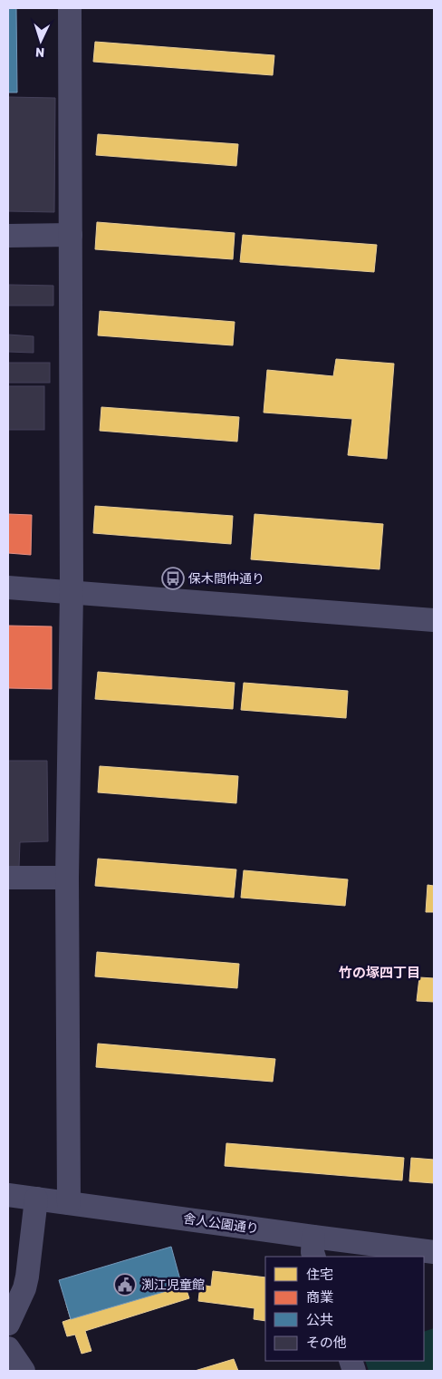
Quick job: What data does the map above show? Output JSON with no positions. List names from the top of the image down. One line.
{"streets":{"street":["舎人公園通り"]},"districts":["竹の塚四丁目"],"places":{"bus stop":["保木間仲通り"],"public building":["渕江児童館"]},"legend":["住宅","商業","公共","その他"],"north":"bottom"}
